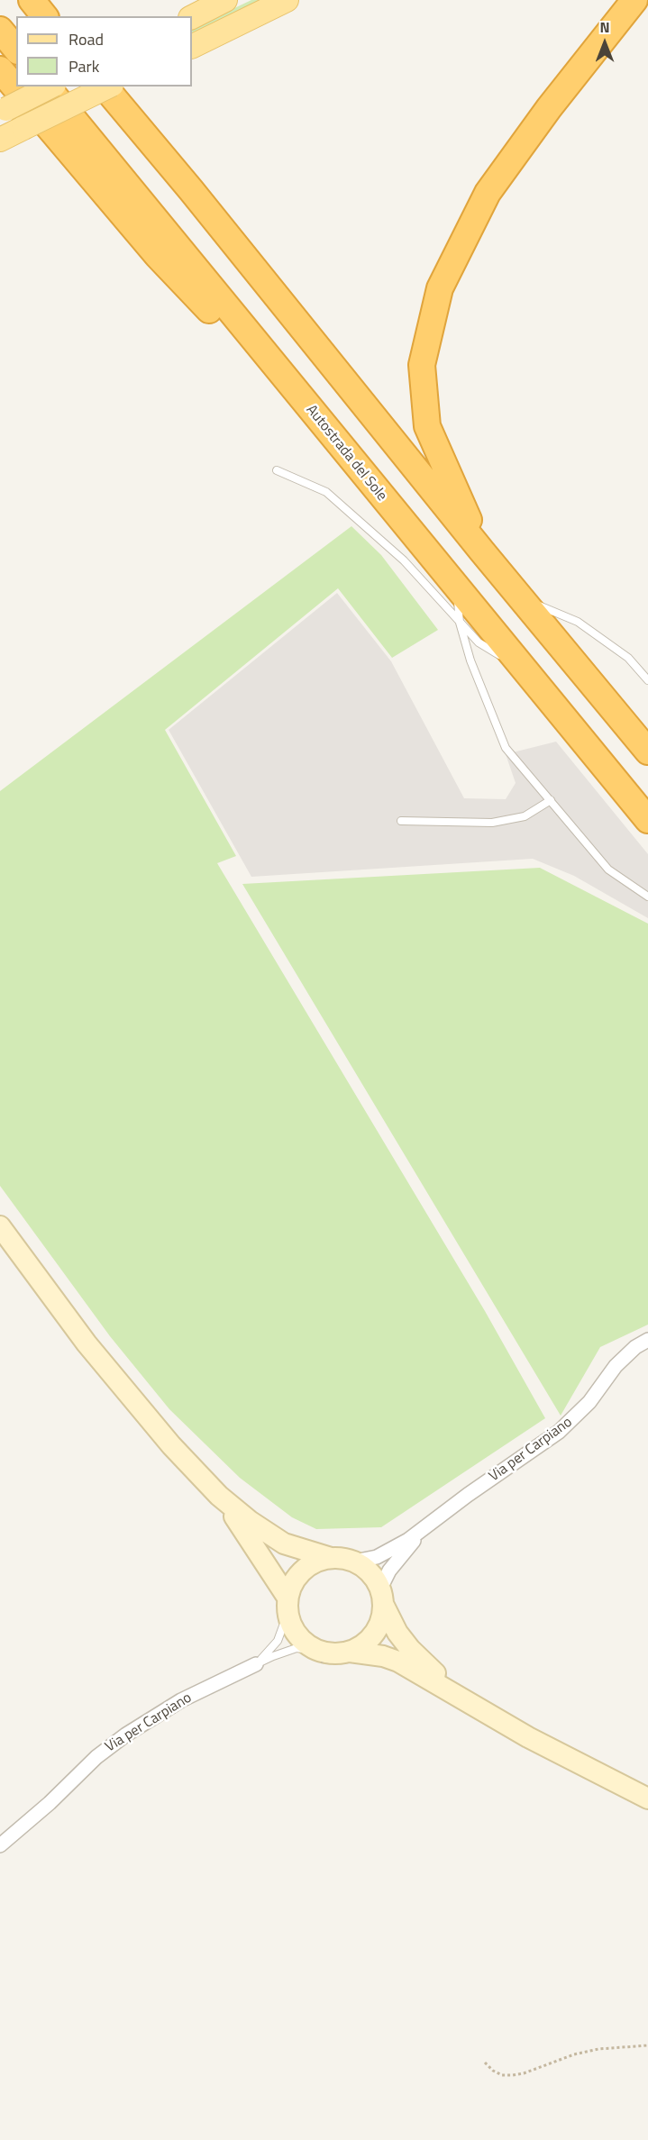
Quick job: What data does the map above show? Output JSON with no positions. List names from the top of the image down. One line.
{"streets":{"highway":["Autostrada del Sole"],"street":["Via per Carpiano"]},"legend":["Road","Park"],"north":"top"}
